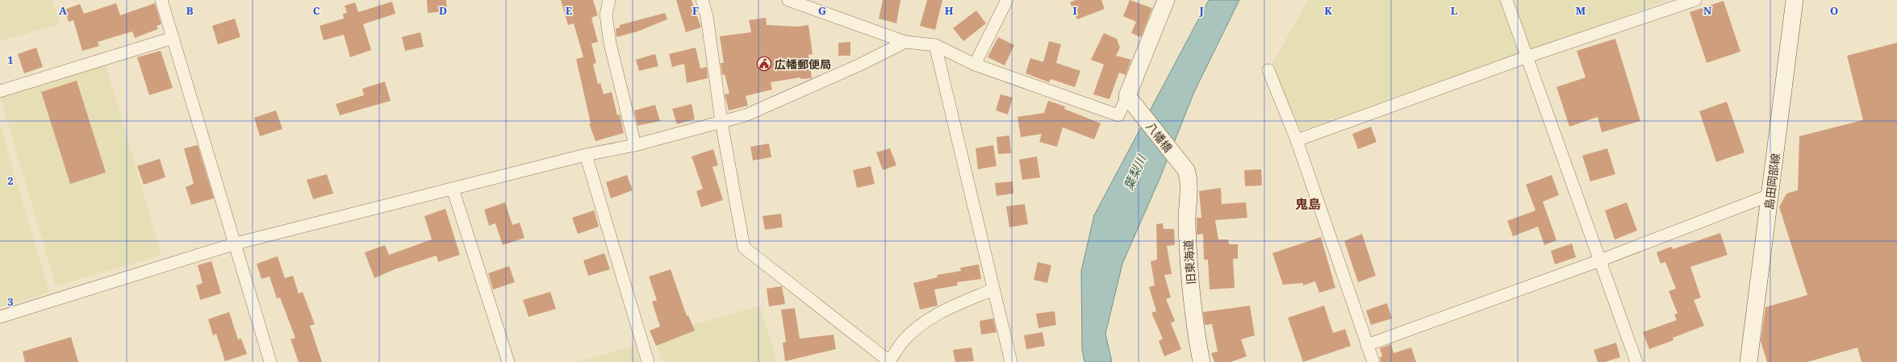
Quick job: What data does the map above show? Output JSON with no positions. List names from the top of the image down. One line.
{"streets":{"main road":["八幡橋","島田岡部線","旧東海道"]},"crossings":[["八幡橋","旧東海道"]],"districts":["鬼島"],"water":["葉梨川"],"places":{"public building":["広幡郵便局"]},"grid":{"columns":["A","B","C","D","E","F","G","H","I","J","K","L","M","N","O"],"rows":["1","2","3"]}}
